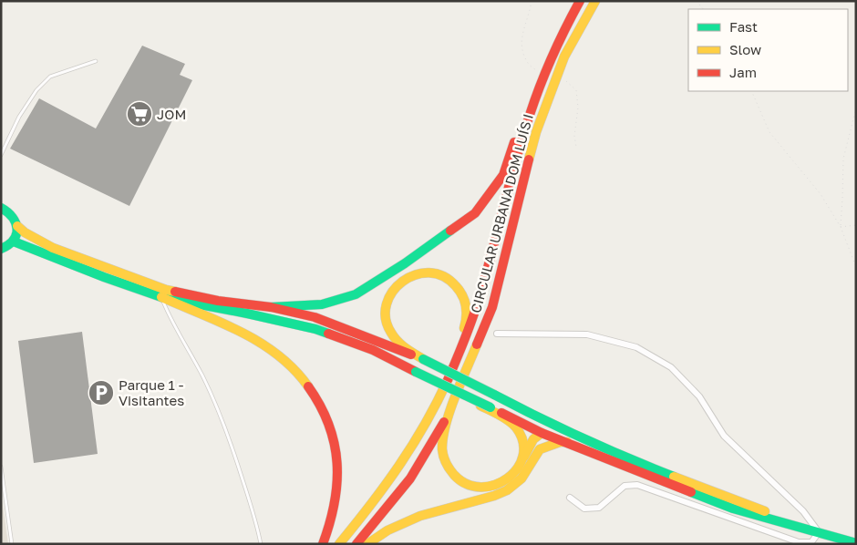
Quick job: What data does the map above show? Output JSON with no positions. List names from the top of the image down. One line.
{"streets":{"main road":["CIRCULAR URBANA DOM LUÍS I"]},"places":{"supermarket":["JOM"],"parking":["Parque 1 - Visitantes"]},"legend":["Fast","Slow","Jam"]}
